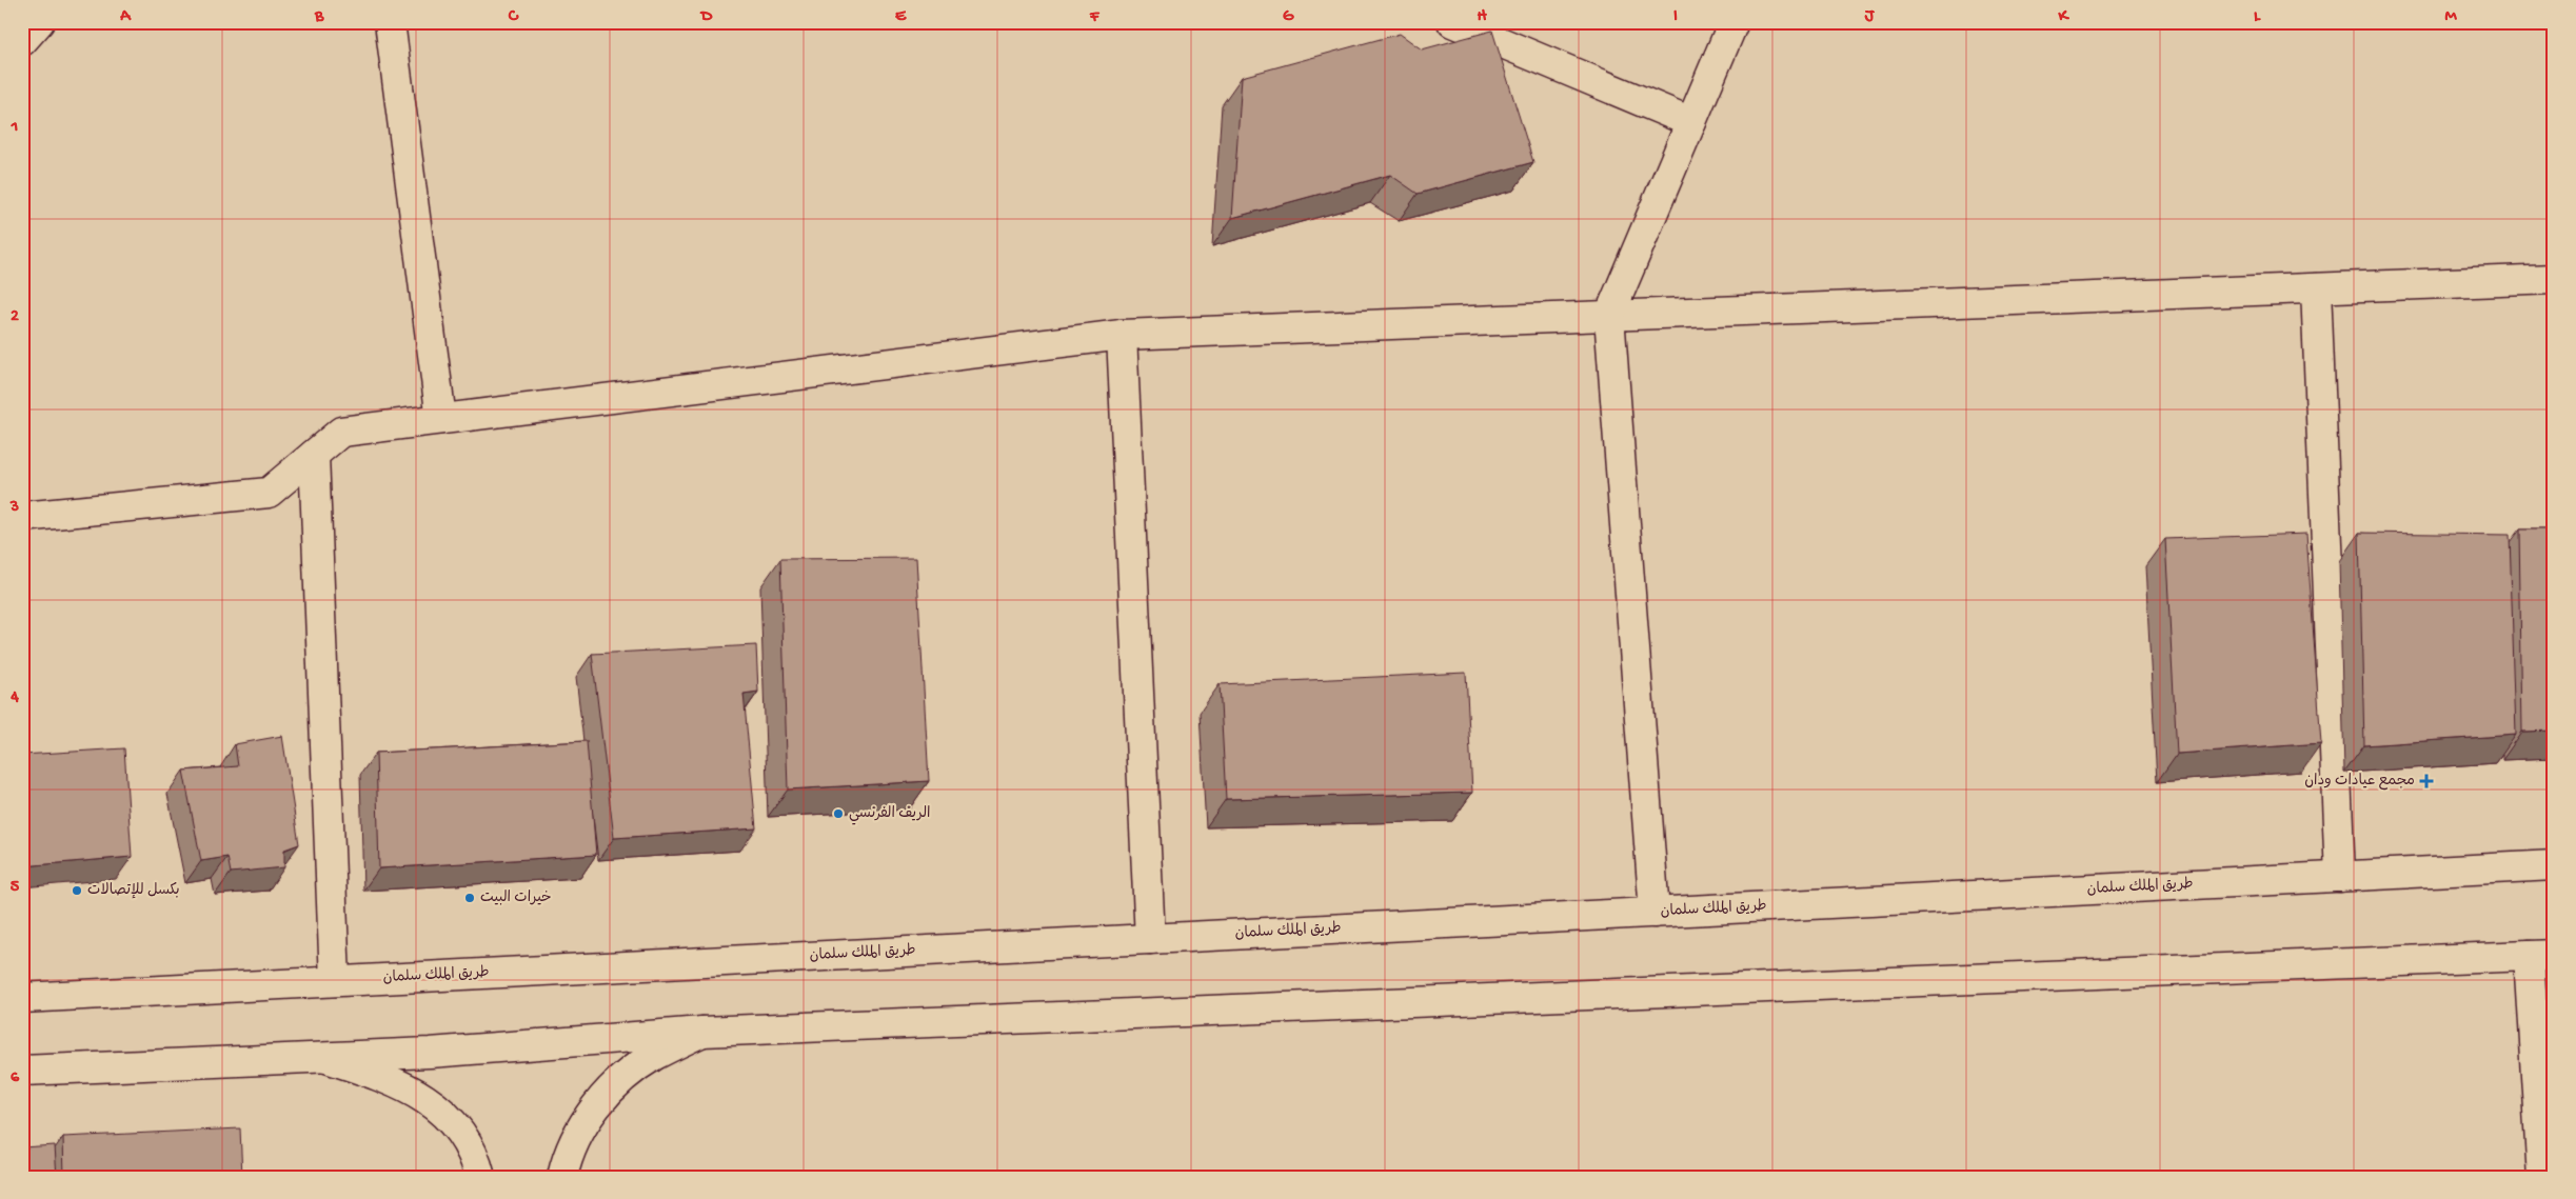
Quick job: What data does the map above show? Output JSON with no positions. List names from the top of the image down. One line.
{"streets":{"street":["طريق الملك سلمان"]},"places":{"health":["مجمع عيادات ودان"],"other":["الريف الفرنسي","بكسل للإتصالات","خيرات البيت"]},"grid":{"columns":["A","B","C","D","E","F","G","H","I","J","K","L","M"],"rows":["1","2","3","4","5","6"]}}
